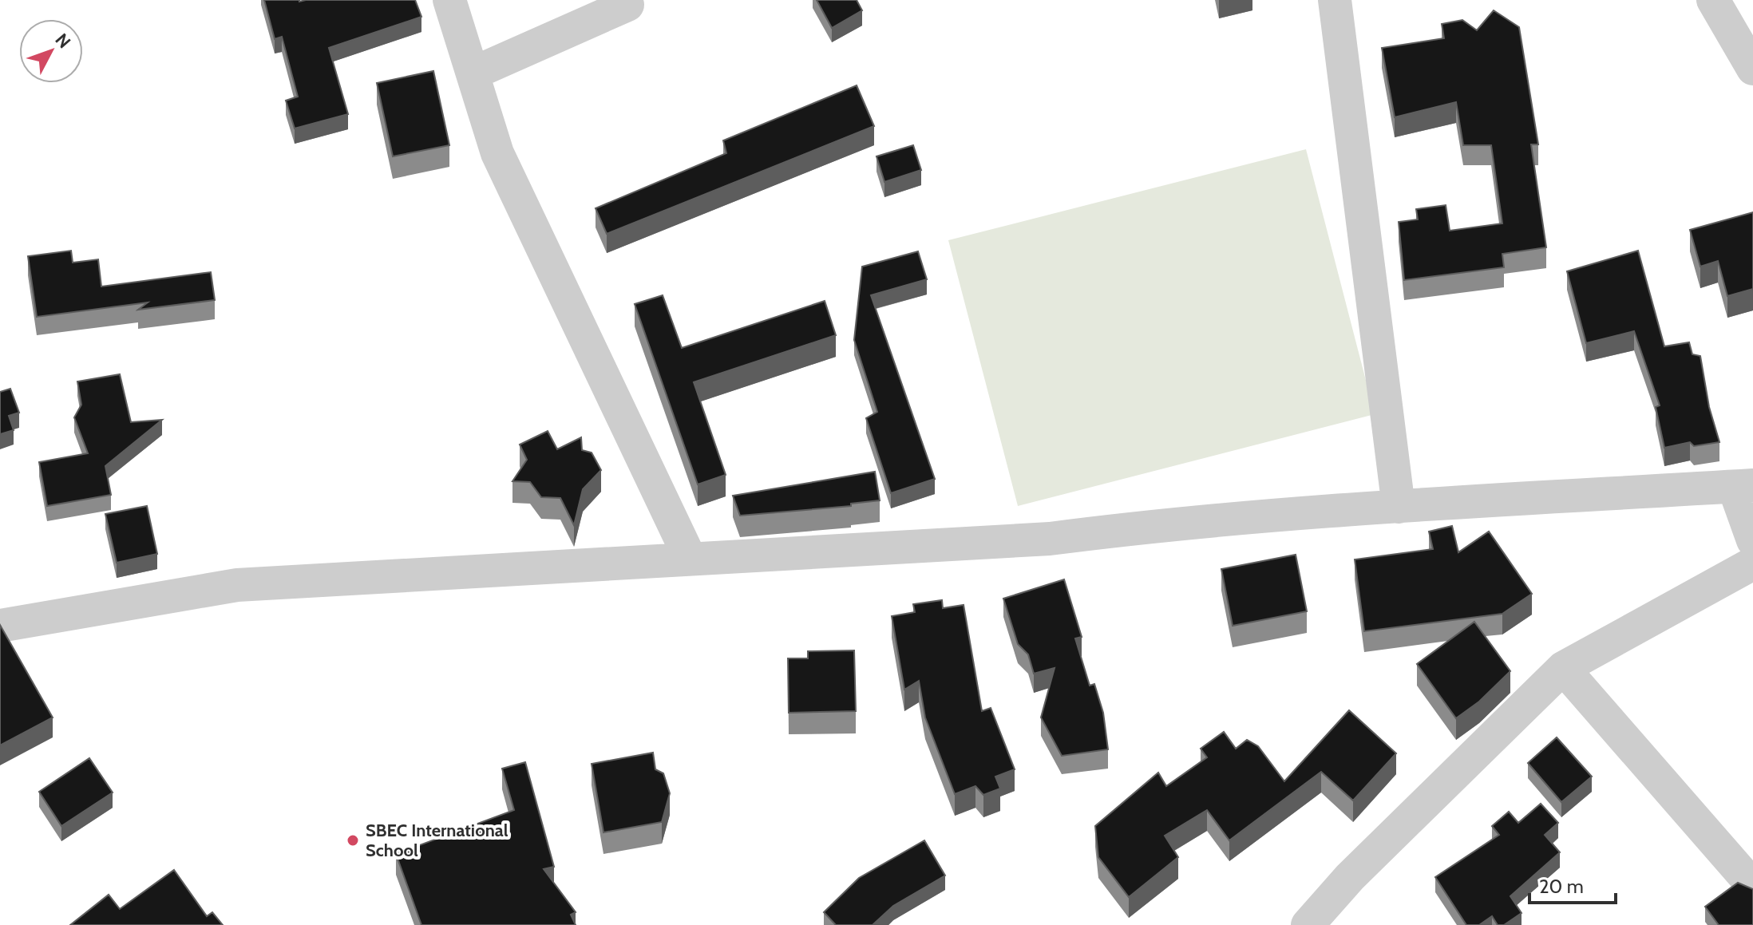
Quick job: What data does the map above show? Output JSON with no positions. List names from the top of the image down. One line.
{"places":["SBEC International School"],"scale_bar":"20 m","north":"top right"}
